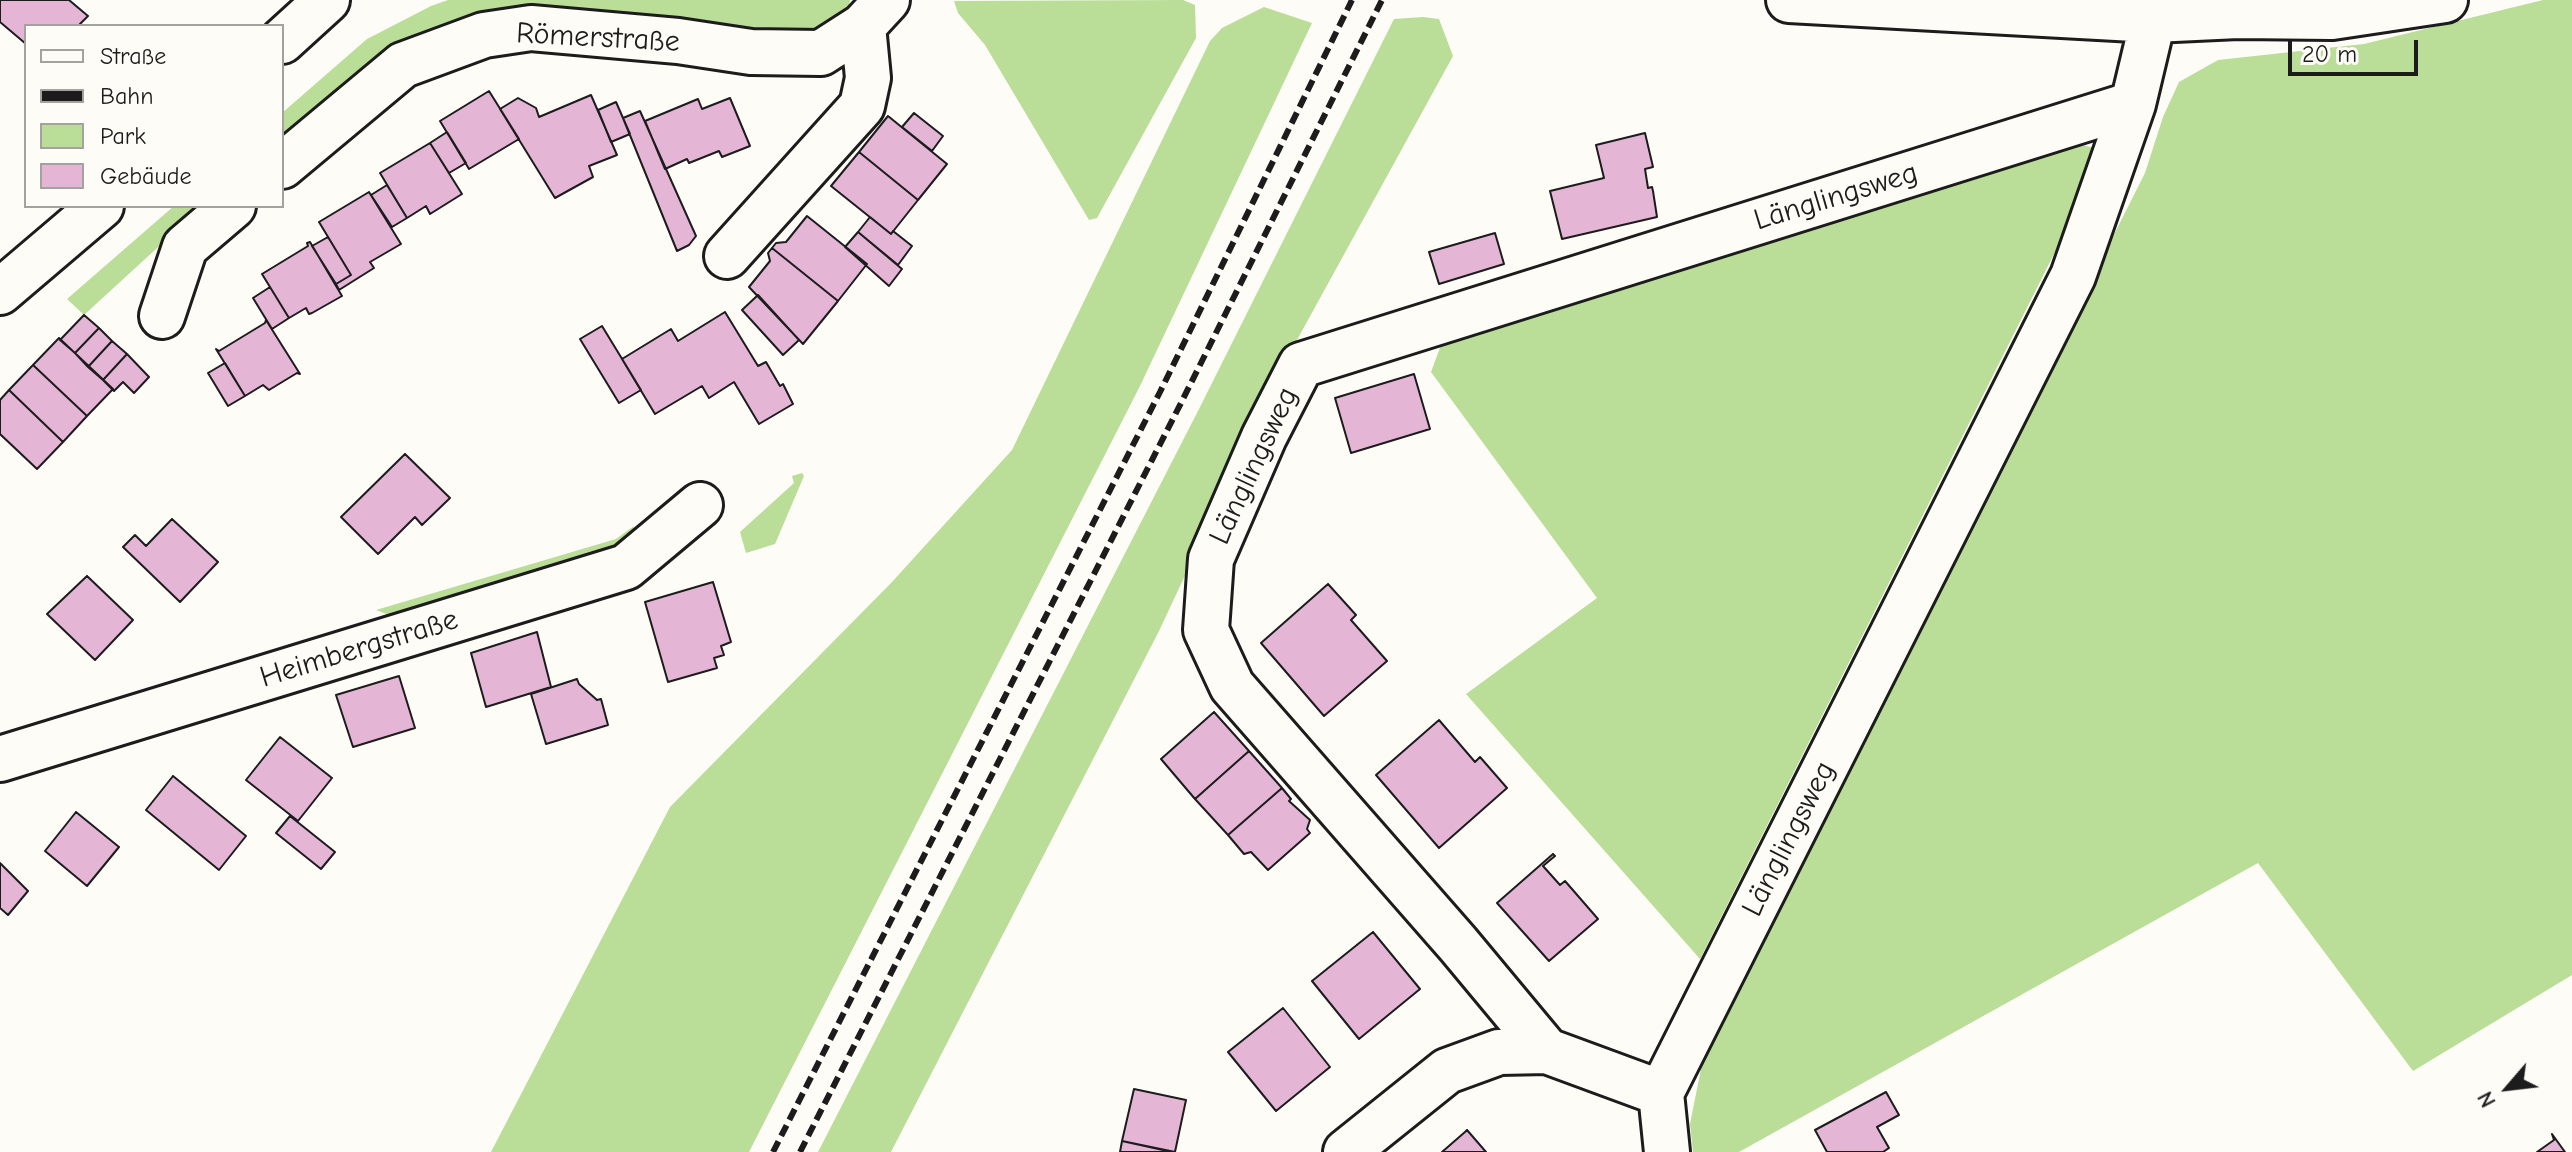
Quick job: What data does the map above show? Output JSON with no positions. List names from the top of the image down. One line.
{"streets":{"street":["Römerstraße","Länglingsweg","Heimbergstraße"]},"legend":["Straße","Bahn","Park","Gebäude"],"scale_bar":"20 m","north":"bottom left"}
